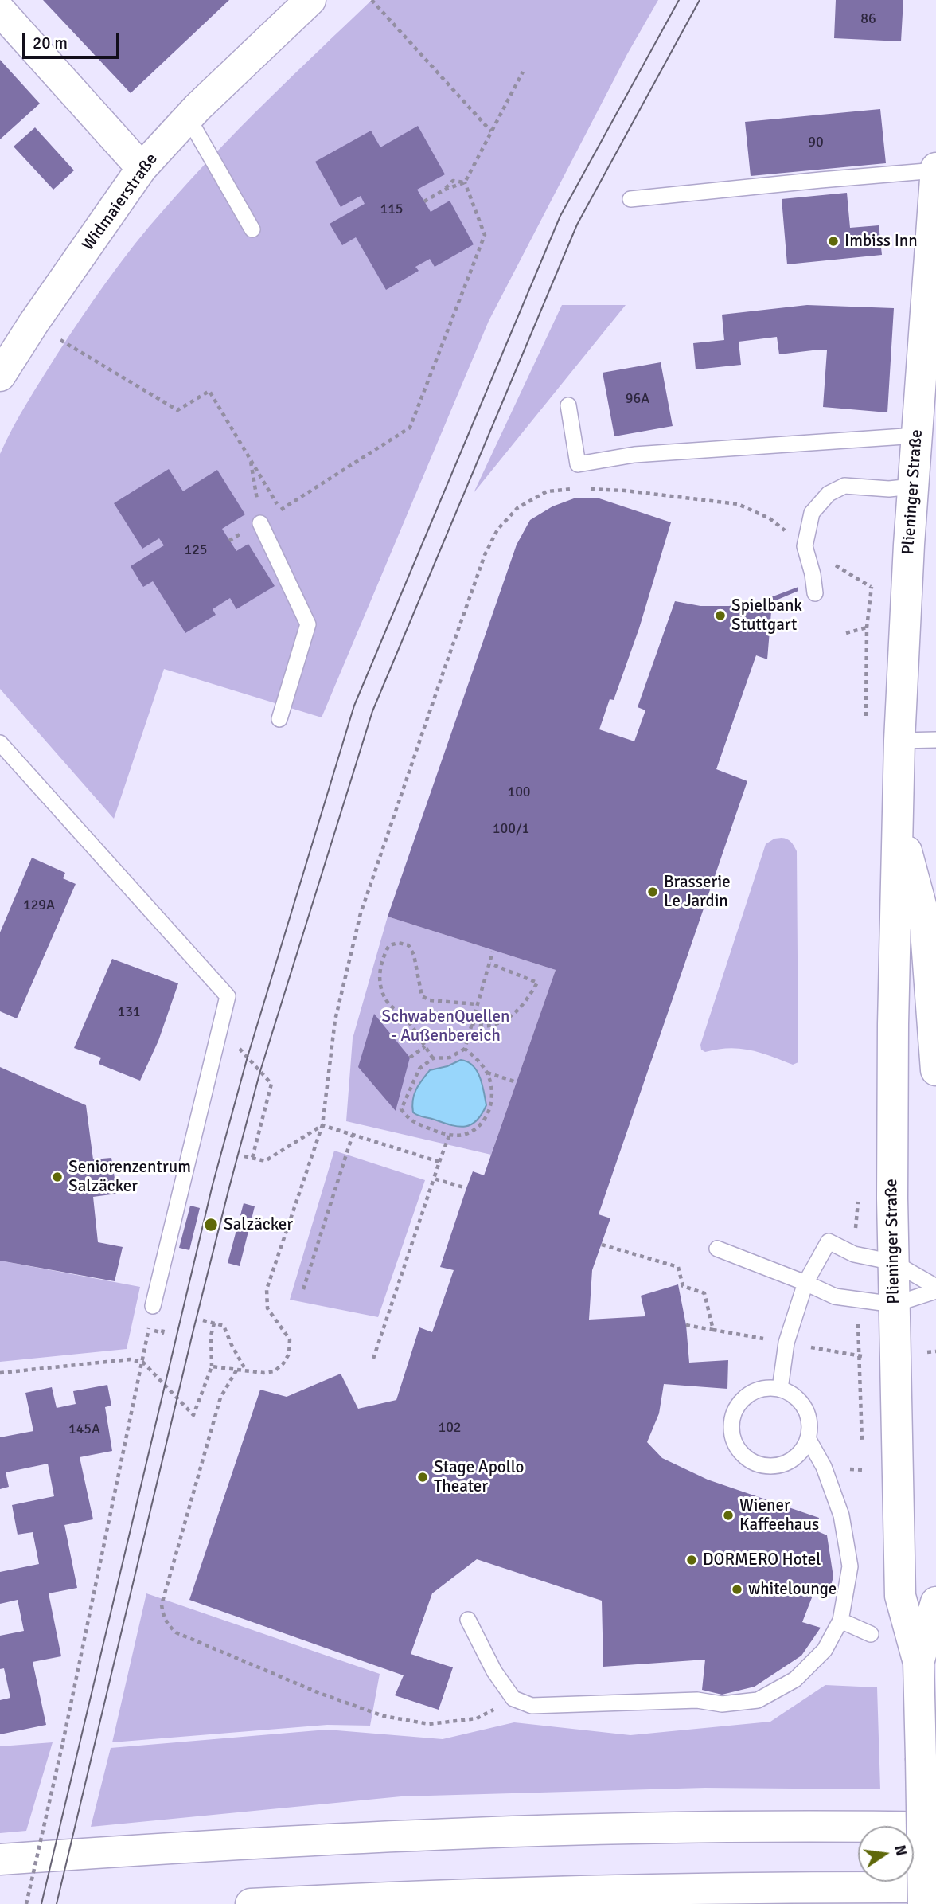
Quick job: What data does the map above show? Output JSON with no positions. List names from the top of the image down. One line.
{"streets":{"main road":["Widmaierstraße","Plieninger Straße"]},"parks":["SchwabenQuellen - Außenbereich"],"places":["Imbiss Inn","Spielbank Stuttgart","Brasserie Le Jardin","Seniorenzentrum Salzäcker","Salzäcker","Stage Apollo Theater","Wiener Kaffeehaus","DORMERO Hotel","whitelounge"],"house_numbers":["86","90","115","96A","125","100","100/1","129A","131","102","145A"],"scale_bar":"20 m","north":"right"}
